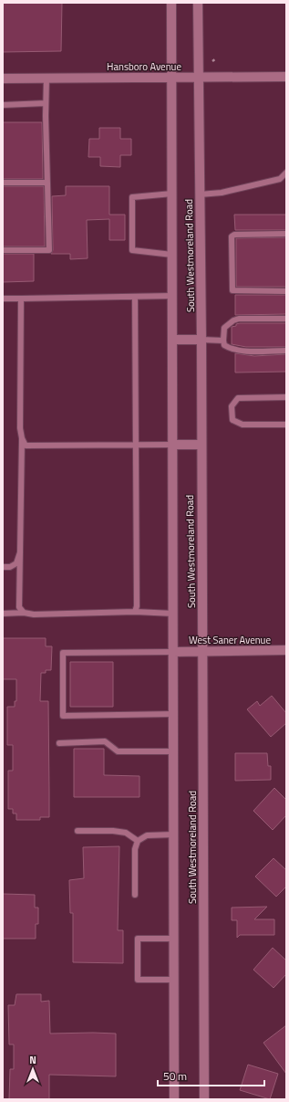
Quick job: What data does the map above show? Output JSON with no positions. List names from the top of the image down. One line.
{"streets":{"main road":["Hansboro Avenue","South Westmoreland Road","West Saner Avenue"]},"crossings":[["Hansboro Avenue","South Westmoreland Road"],["South Westmoreland Road","West Saner Avenue"]],"scale_bar":"50 m","north":"top"}
